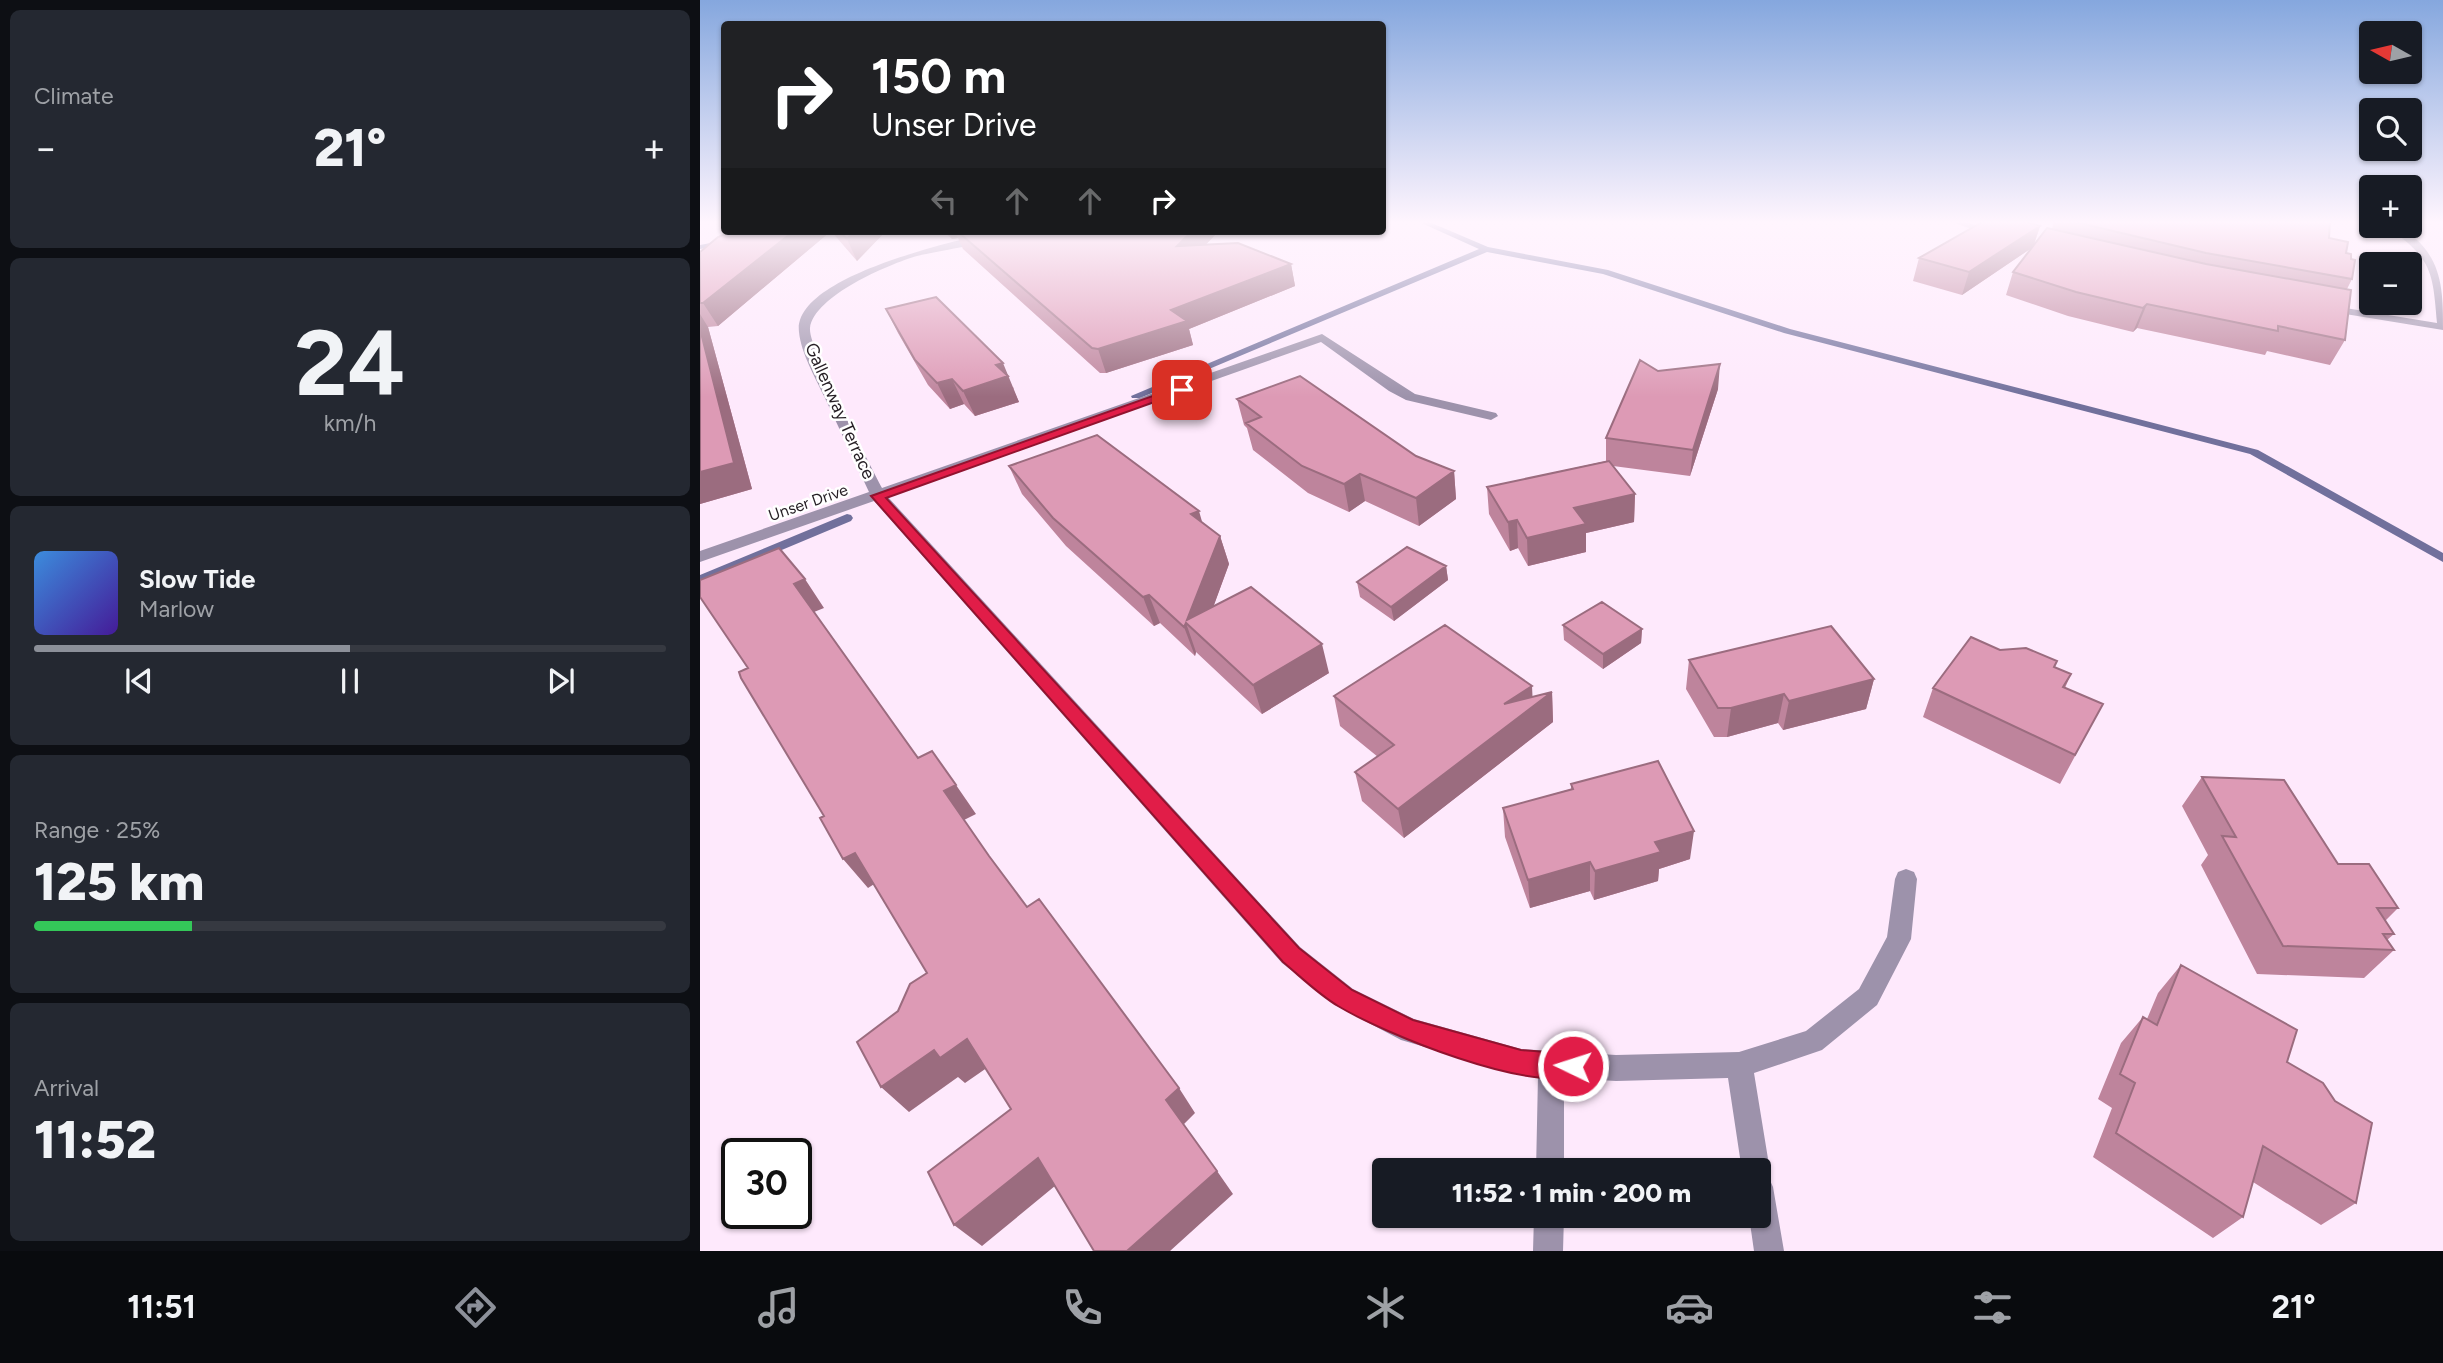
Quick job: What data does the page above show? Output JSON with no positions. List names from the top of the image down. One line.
{"streets":{"street":["Gallenway Terrace","Unser Drive"]},"crossings":[["Gallenway Terrace","Unser Drive"]],"north":"left","page":{"tile":["Climate",["24","km/h"],["Range · 25%","125 km"],["Arrival","11:52"]],"map_buttons":["+","−"],"turn":["150 m","Unser Drive"],"heat":["−","21°","+"],"song":["Slow Tide","Marlow"],"limit":"30","trip":"11:52 · 1 min · 200 m","tabs":["11:51","21°"]}}
